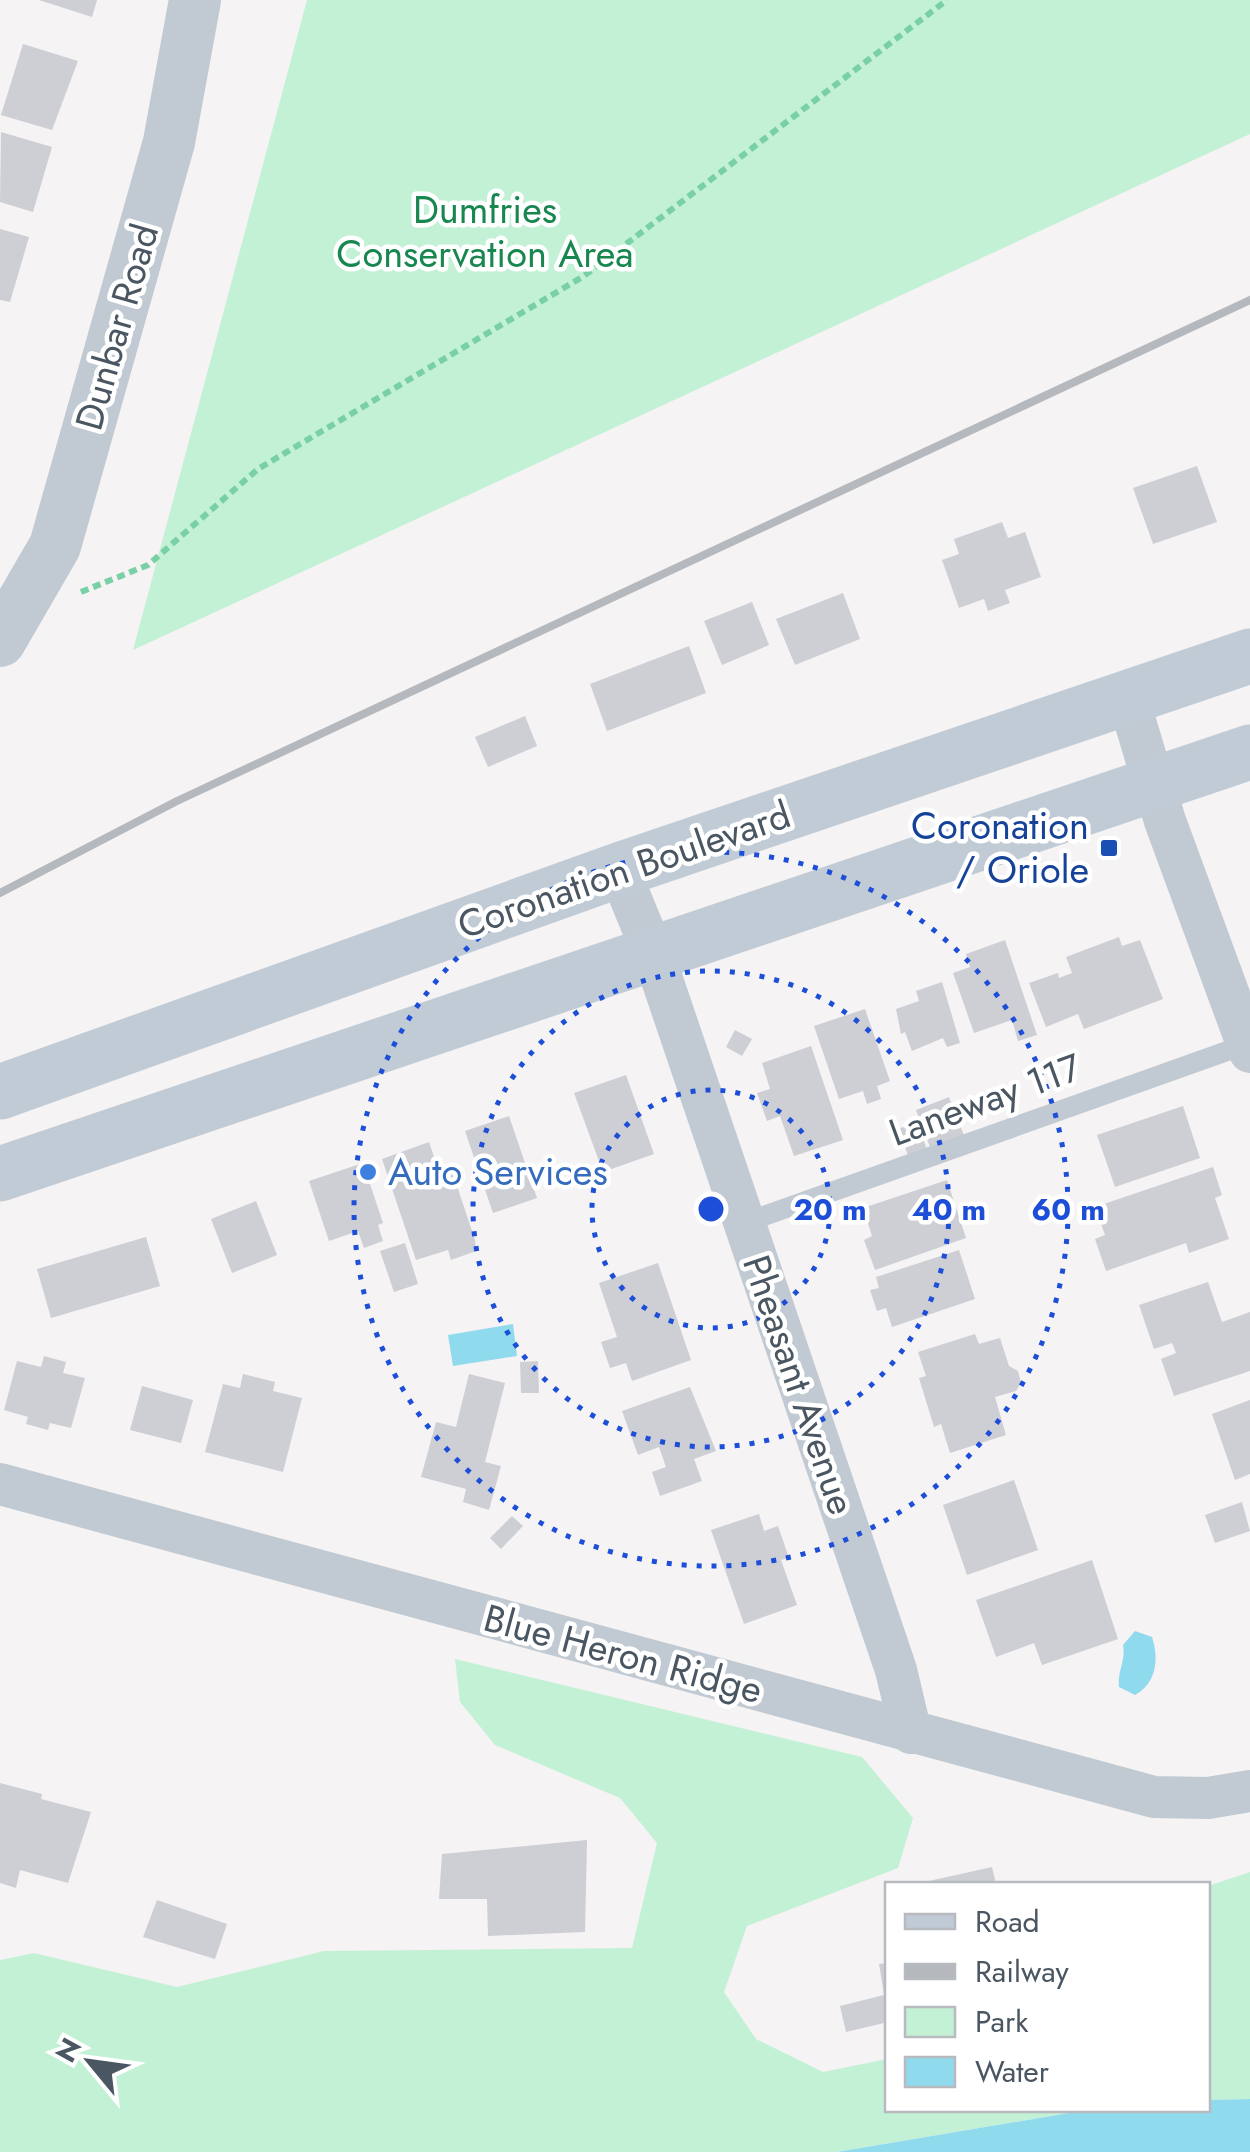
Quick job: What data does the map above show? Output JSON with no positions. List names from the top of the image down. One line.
{"streets":{"main road":["Coronation Boulevard"],"street":["Dunbar Road","Pheasant Avenue","Blue Heron Ridge"],"lane":["Laneway 117"]},"crossings":[["Coronation Boulevard","Pheasant Avenue"],["Laneway 117","Pheasant Avenue"],["Pheasant Avenue","Blue Heron Ridge"]],"parks":["Dumfries Conservation Area"],"places":{"transit":["Coronation / Oriole"],"other":["Auto Services"]},"legend":["Road","Railway","Park","Water"],"north":"top left","rings":["20 m","40 m","60 m"]}
